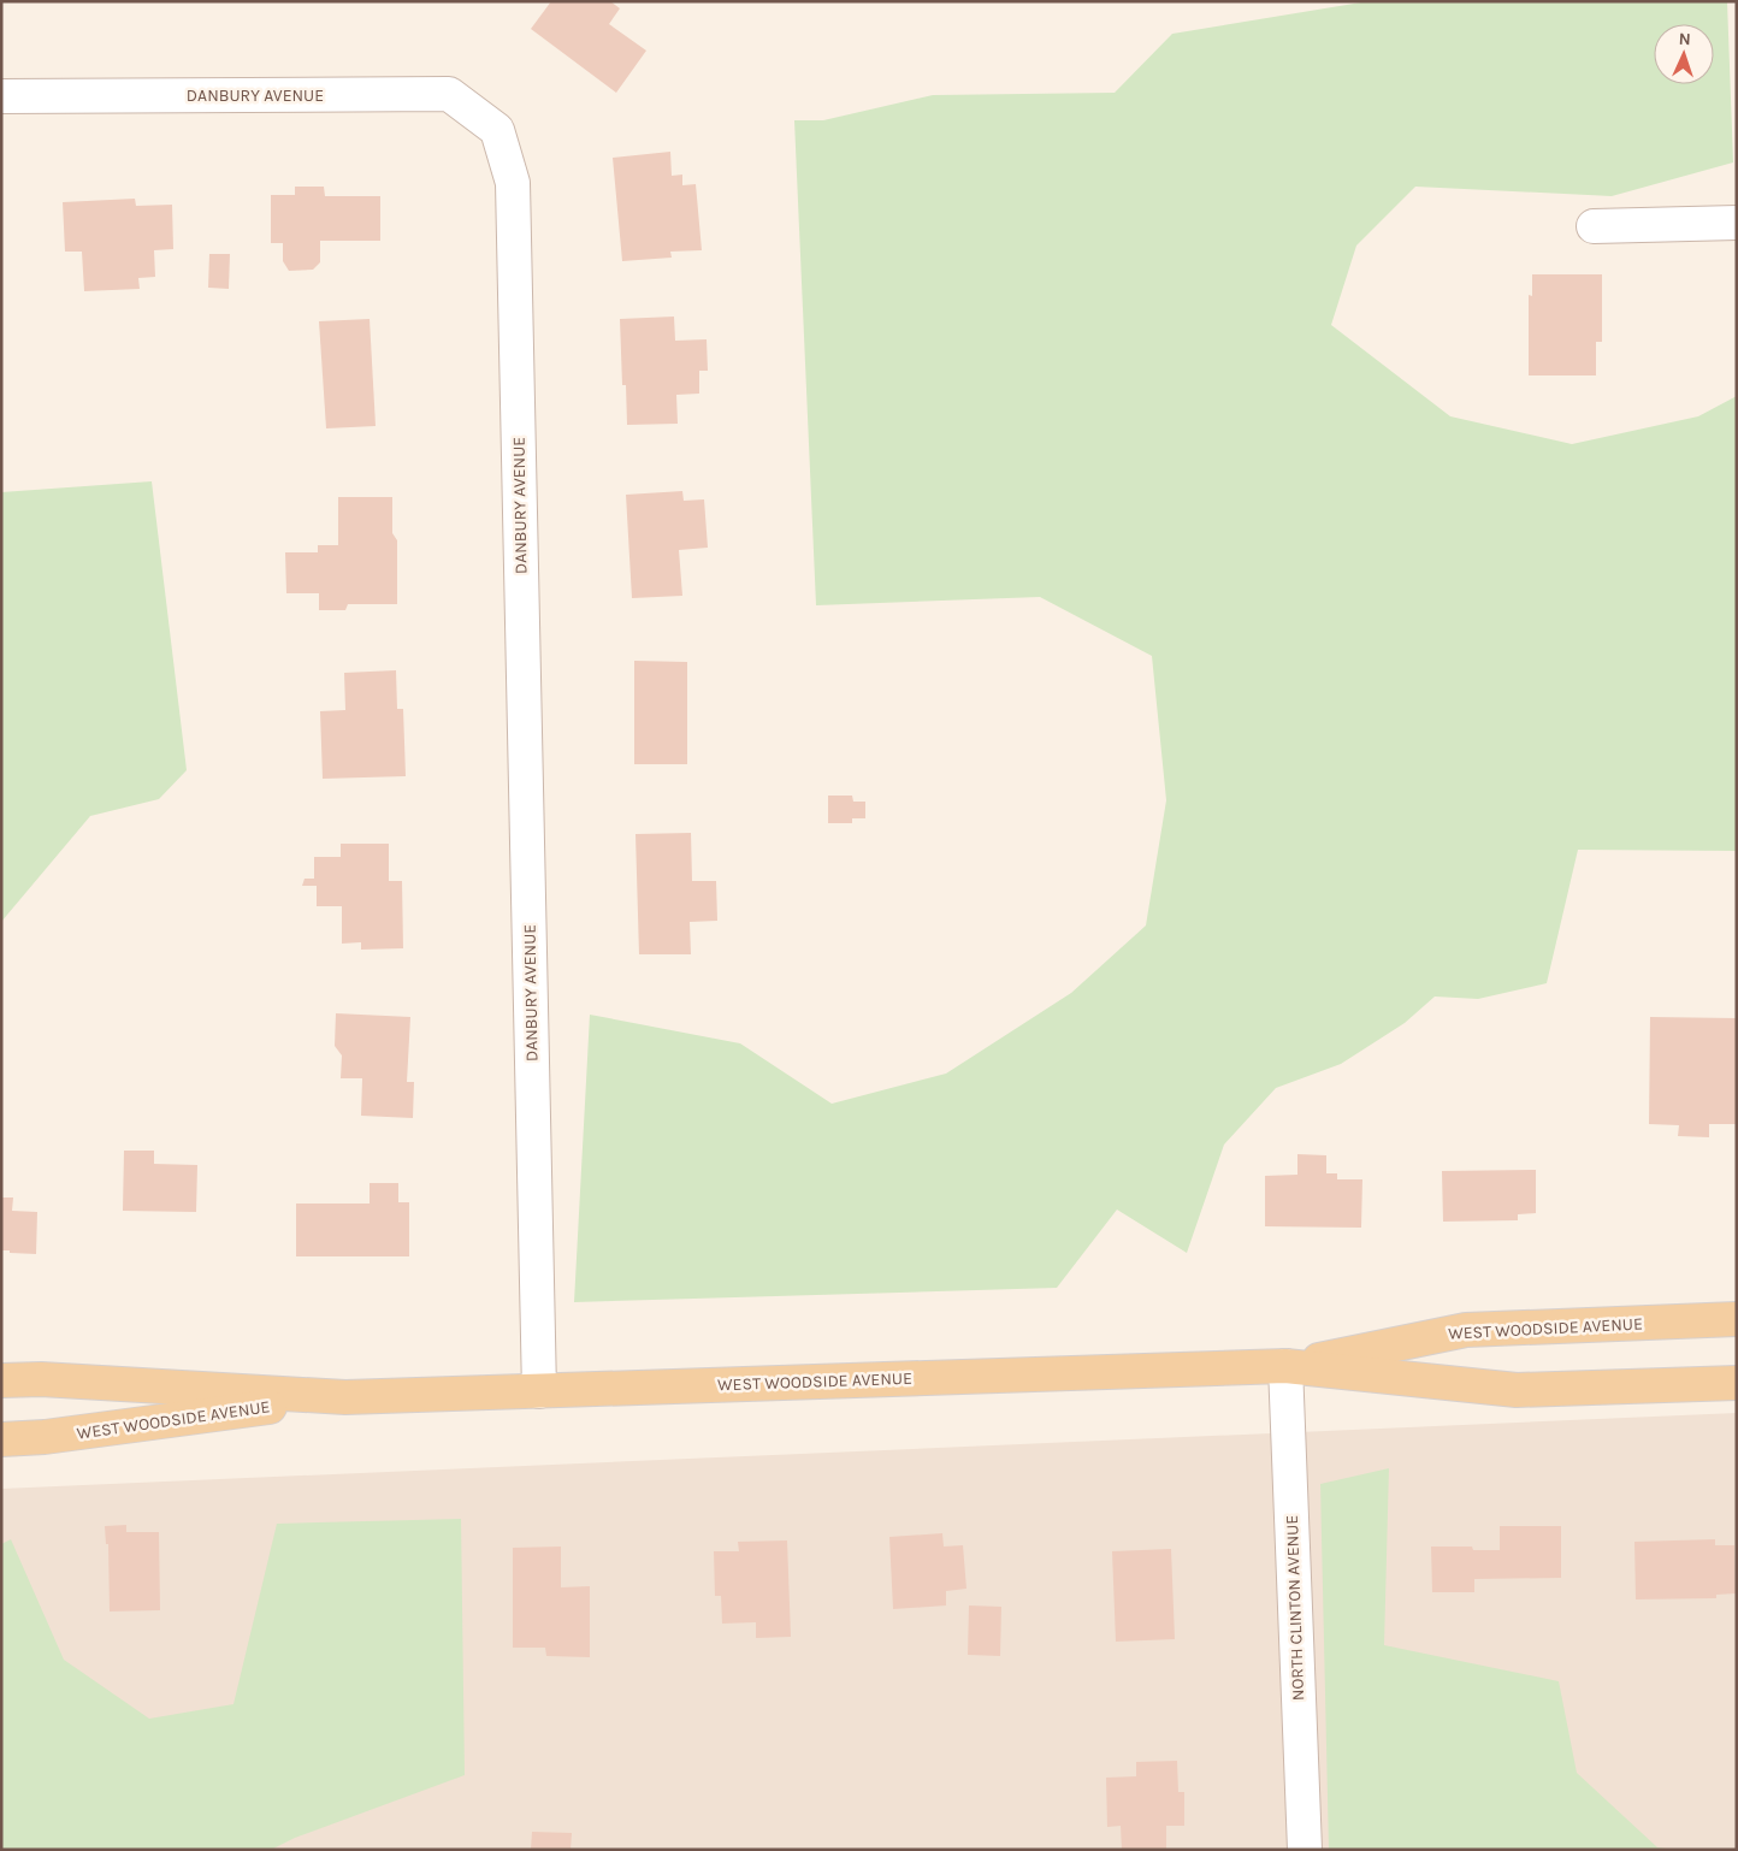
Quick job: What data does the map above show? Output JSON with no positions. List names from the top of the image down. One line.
{"streets":{"main road":["WEST WOODSIDE AVENUE"],"street":["DANBURY AVENUE","NORTH CLINTON AVENUE"]},"crossings":[["DANBURY AVENUE","WEST WOODSIDE AVENUE"],["WEST WOODSIDE AVENUE","NORTH CLINTON AVENUE"]],"north":"top"}
